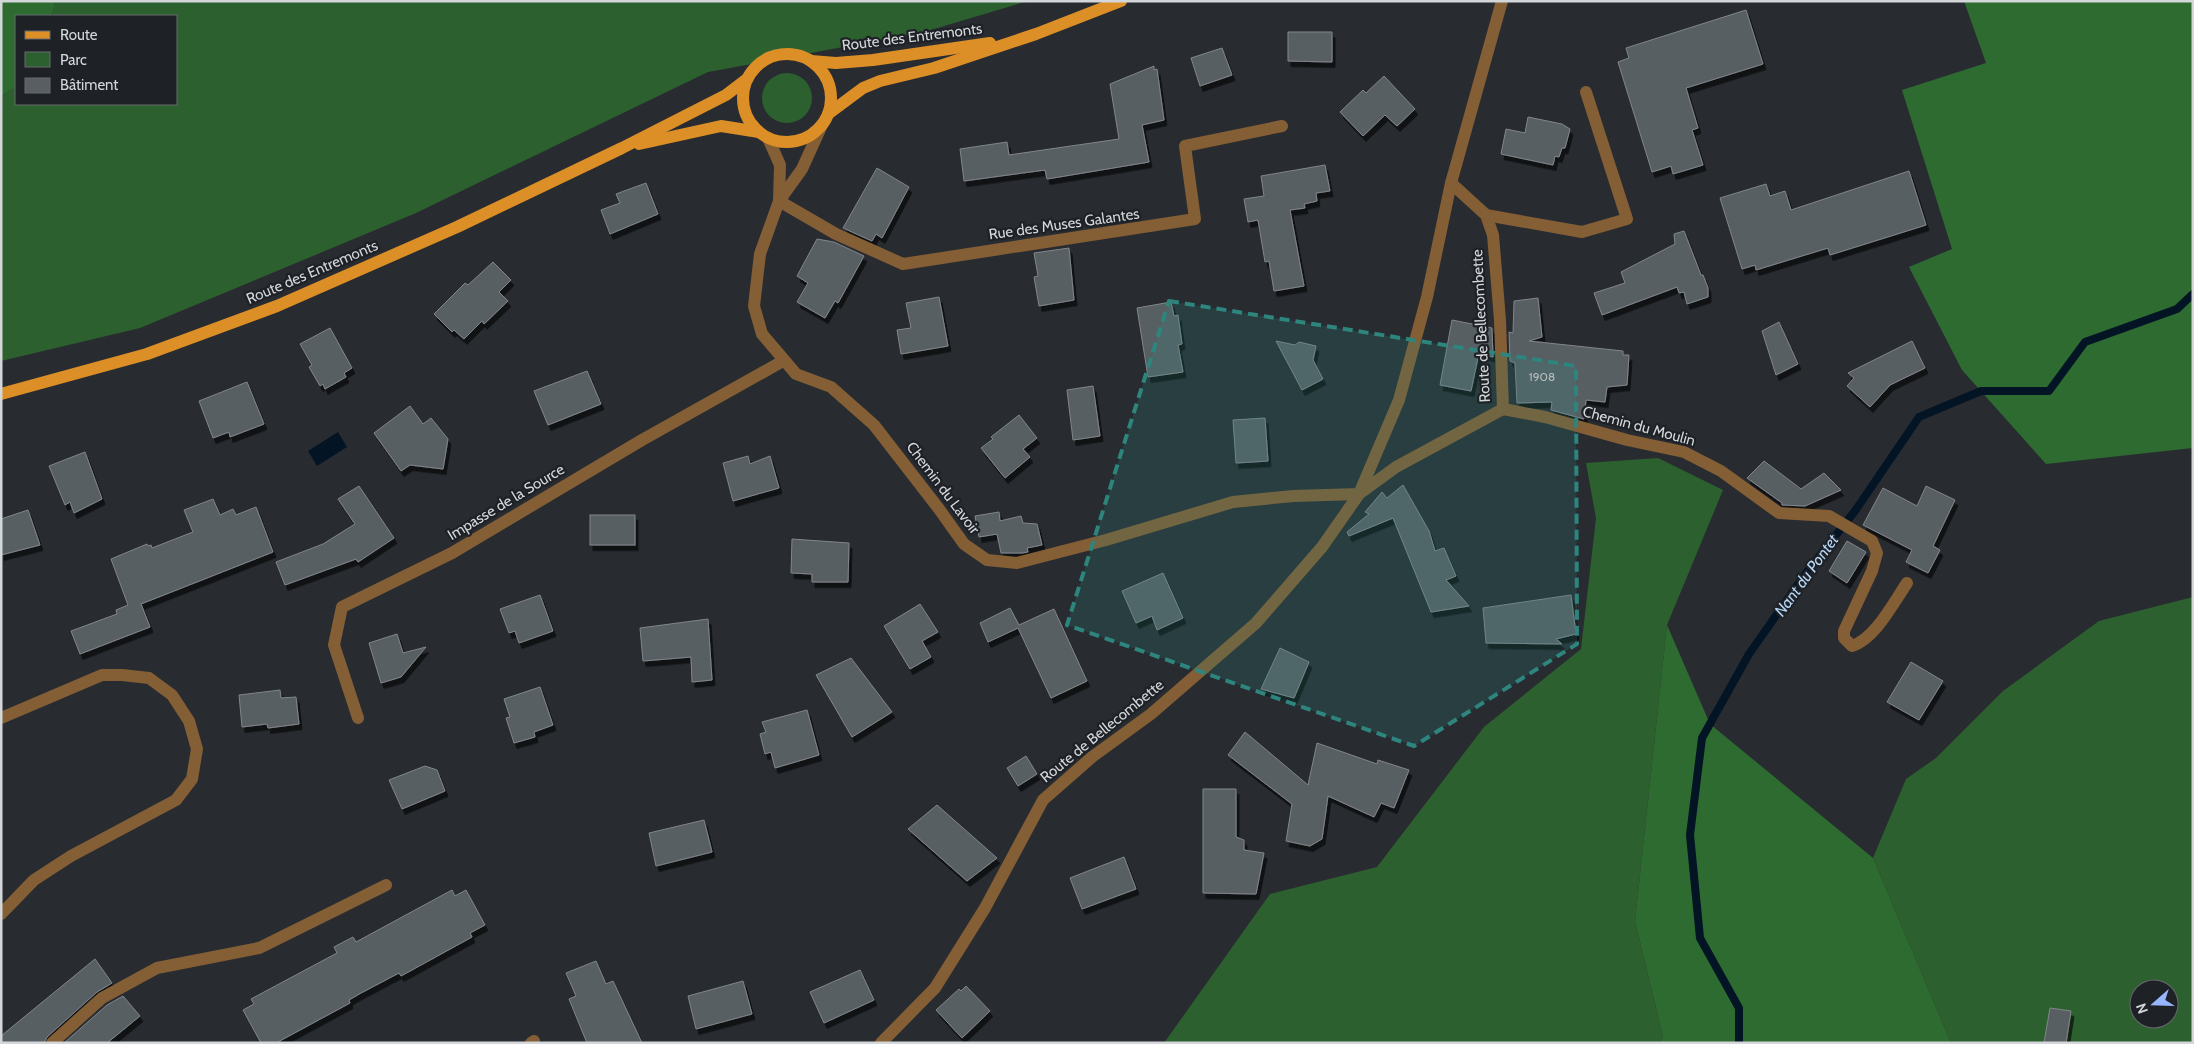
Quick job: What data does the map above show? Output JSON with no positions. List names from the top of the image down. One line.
{"streets":{"main road":["Route des Entremonts"],"street":["Rue des Muses Galantes","Route de Bellecombette","Chemin du Moulin","Chemin du Lavoir","Impasse de la Source"]},"crossings":[["Route des Entremonts","Chemin du Lavoir"],["Rue des Muses Galantes","Chemin du Lavoir"],["Route de Bellecombette","Chemin du Moulin"],["Route de Bellecombette","Chemin du Lavoir"],["Chemin du Lavoir","Impasse de la Source"]],"water":["Nant du Pontet"],"house_numbers":["1908"],"legend":["Route","Parc","Bâtiment"],"north":"left"}
